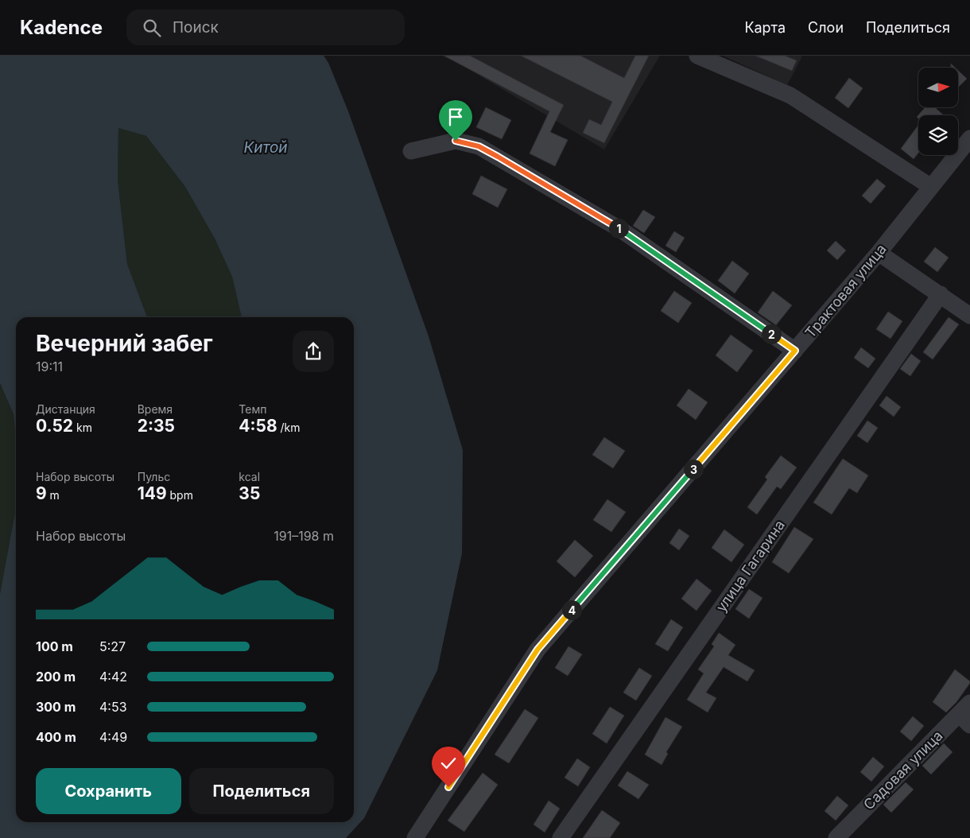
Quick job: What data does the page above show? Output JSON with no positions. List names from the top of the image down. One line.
{"streets":{"street":["Трактовая улица","улица Гагарина","Садовая улица"]},"water":["Китой"],"north":"right","page":{"header":"Kadence","search":"Поиск","nav":["Карта","Слои","Поделиться"],"pins":["1","2","3","4"],"heading":["Вечерний забег","19:11"],"stats":[["Дистанция","0.52 km"],["Время","2:35"],["Темп","4:58 /km"],["Набор высоты","9 m"],["Пульс","149 bpm"],["kcal","35"]],"chart":["Набор высоты","191–198 m"],"list":[{"name":"100 m","note":"5:27"},{"name":"200 m","note":"4:42"},{"name":"300 m","note":"4:53"},{"name":"400 m","note":"4:49"}],"buttons":["Сохранить","Поделиться"]}}
